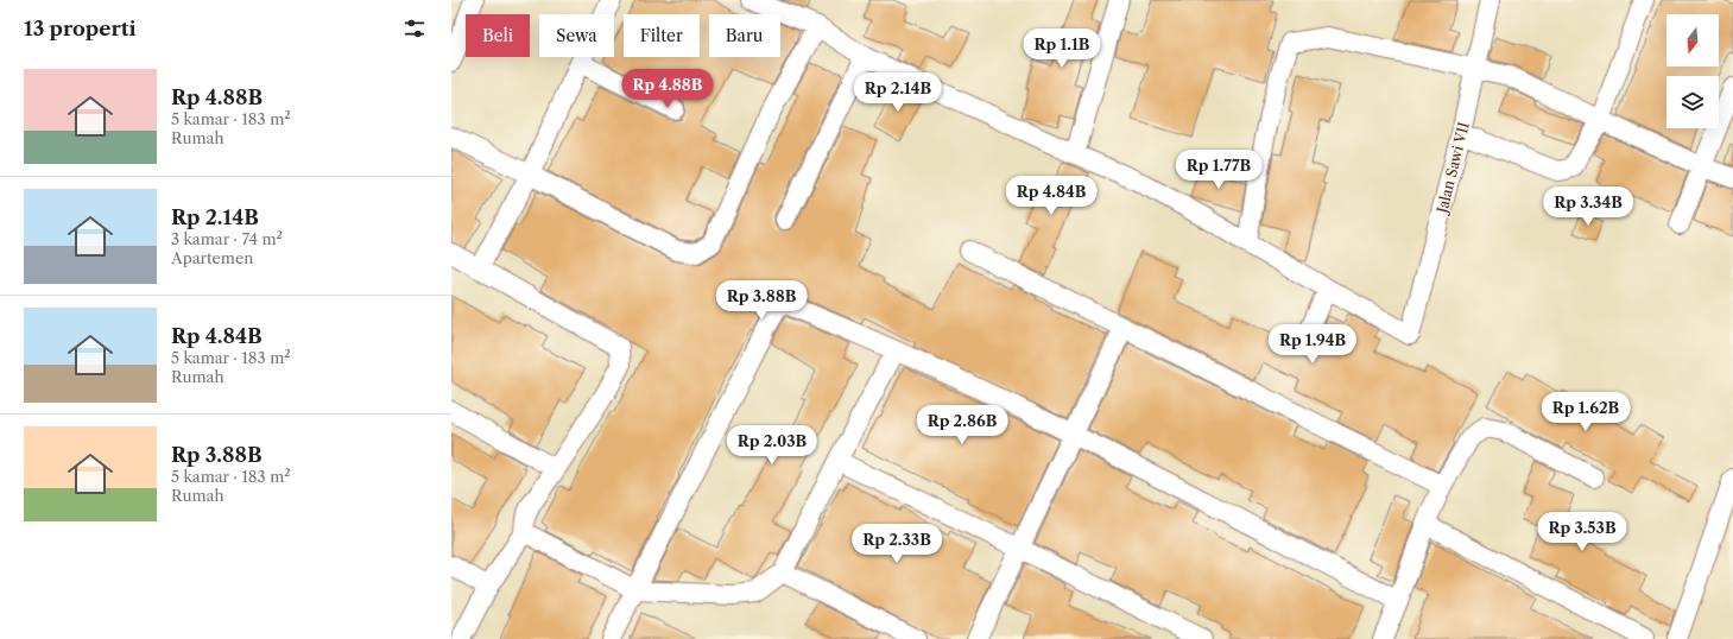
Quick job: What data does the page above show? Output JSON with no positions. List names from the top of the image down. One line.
{"streets":{"street":["Jalan Sawi VII"]},"north":"bottom","page":{"heading":"13 properti","chip":["Beli","Sewa","Filter","Baru"],"price":["Rp 1.1B","Rp 4.88B","Rp 2.14B","Rp 1.77B","Rp 4.84B","Rp 3.34B","Rp 3.88B","Rp 1.94B","Rp 1.62B","Rp 2.86B","Rp 2.03B","Rp 3.53B","Rp 2.33B"],"list":[{"name":"Rp 4.88B","note":"5 kamar · 183 m² · Rumah"},{"name":"Rp 2.14B","note":"3 kamar · 74 m² · Apartemen"},{"name":"Rp 4.84B","note":"5 kamar · 183 m² · Rumah"},{"name":"Rp 3.88B","note":"5 kamar · 183 m² · Rumah"}]}}
